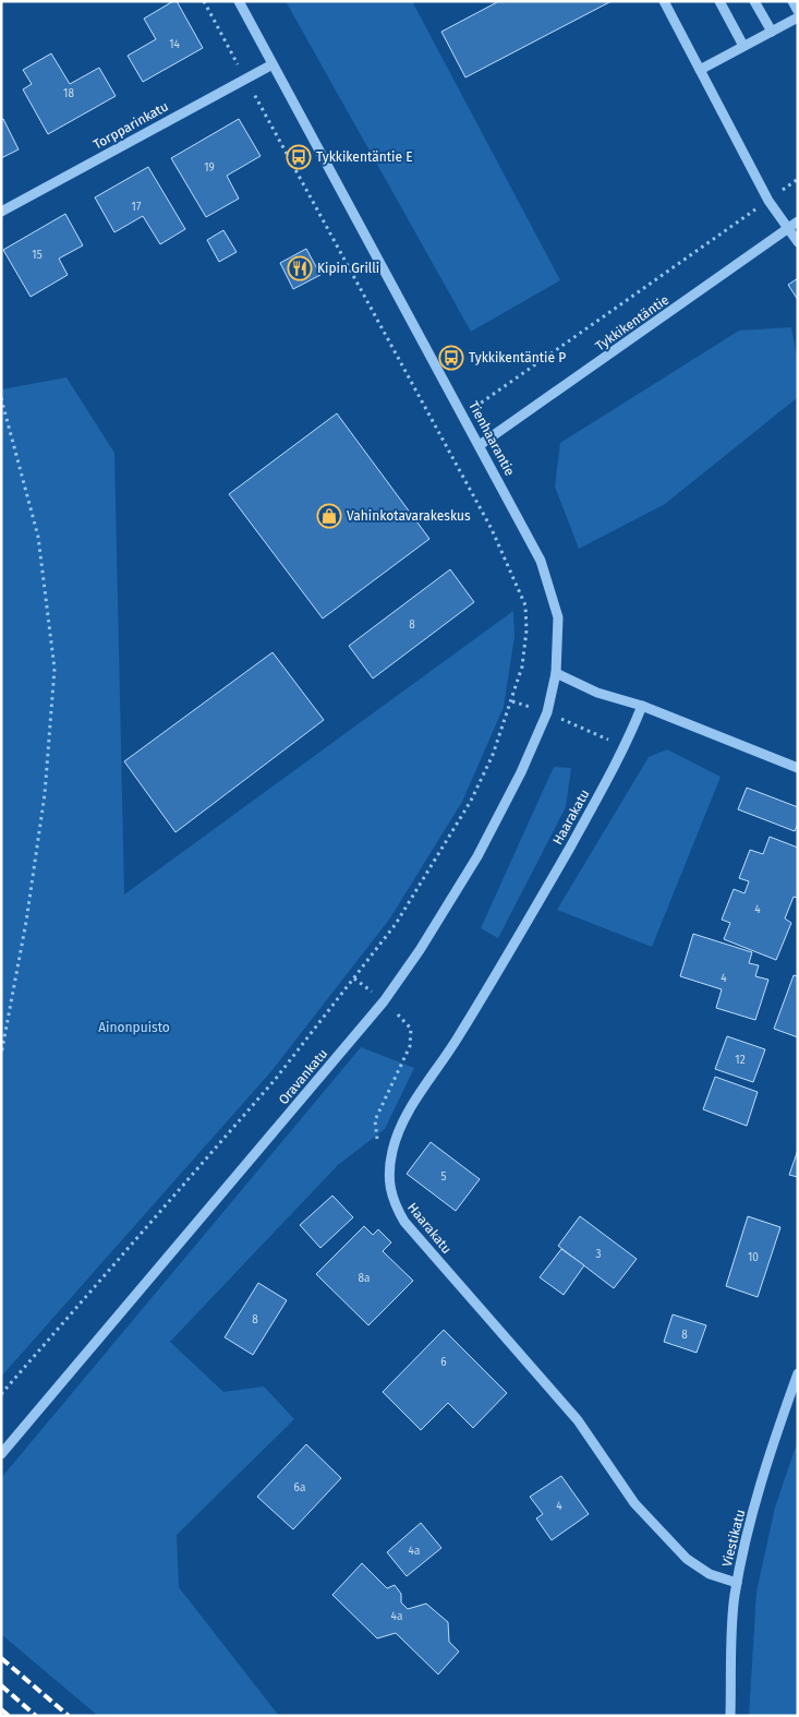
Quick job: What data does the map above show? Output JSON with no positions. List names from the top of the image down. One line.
{"streets":{"street":["Torpparinkatu","Tykkikentäntie","Tienhaarantie","Haarakatu","Oravankatu","Viestikatu"]},"crossings":[["Torpparinkatu","Tienhaarantie"],["Tykkikentäntie","Tienhaarantie"],["Tienhaarantie","Oravankatu"],["Haarakatu","Viestikatu"]],"parks":["Ainonpuisto"],"places":{"bus stop":["Tykkikentäntie E","Tykkikentäntie P"],"restaurant":["Kipin Grilli"],"shop":["Vahinkotavarakeskus"]},"house_numbers":["14","18","19","17","15","8","4","4","12","5","3","10","8a","8","8","6","6a","4","4a","4a"]}
